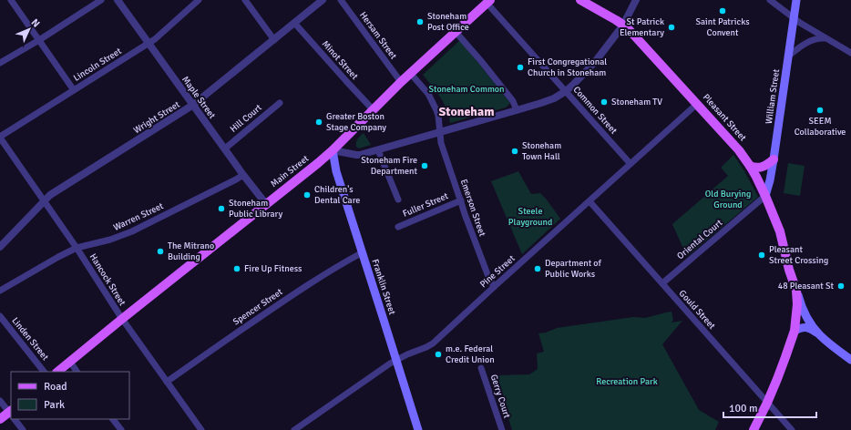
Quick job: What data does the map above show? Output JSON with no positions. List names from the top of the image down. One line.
{"streets":{"main road":["William Street","Pleasant Street","Main Street","Franklin Street"],"street":["Hersam Street","Minot Street","Lincoln Street","Maple Street","Common Street","Wright Street","Hill Court","Fuller Street","Emerson Street","Warren Street","Oriental Court","Pine Street","Hancock Street","Spencer Street","Gould Street","Linden Street","Gerry Court"]},"crossings":[["Hersam Street","Main Street"],["Minot Street","Wright Street"],["Minot Street","Main Street"],["Lincoln Street","Maple Street"],["Lincoln Street","Hancock Street"],["William Street","Pleasant Street"],["William Street","Oriental Court"],["Maple Street","Wright Street"],["Maple Street","Hill Court"],["Maple Street","Main Street"],["Maple Street","Warren Street"],["Common Street","Main Street"],["Common Street","Pine Street"],["Wright Street","Hancock Street"],["Pleasant Street","Oriental Court"],["Pleasant Street","Pine Street"],["Pleasant Street","Gould Street"],["Main Street","Emerson Street"],["Main Street","Hancock Street"],["Main Street","Franklin Street"],["Fuller Street","Emerson Street"],["Emerson Street","Pine Street"],["Warren Street","Hancock Street"],["Oriental Court","Gould Street"],["Pine Street","Franklin Street"],["Pine Street","Gould Street"],["Hancock Street","Spencer Street"],["Franklin Street","Spencer Street"]],"districts":["Stoneham"],"parks":["Stoneham Common","Old Burying Ground","Steele Playground","Recreation Park"],"places":["Saint Patricks Convent","Stoneham Post Office","St Patrick Elementary","First Congregational Church in Stoneham","Stoneham TV","SEEM Collaborative","Greater Boston Stage Company","Stoneham Town Hall","Stoneham Fire Department","Children's Dental Care","Stoneham Public Library","The Mitrano Building","Pleasant Street Crossing","Fire Up Fitness","Department of Public Works","48 Pleasant St","m.e. Federal Credit Union"],"legend":["Road","Park"],"scale_bar":"100 m","north":"top right"}
